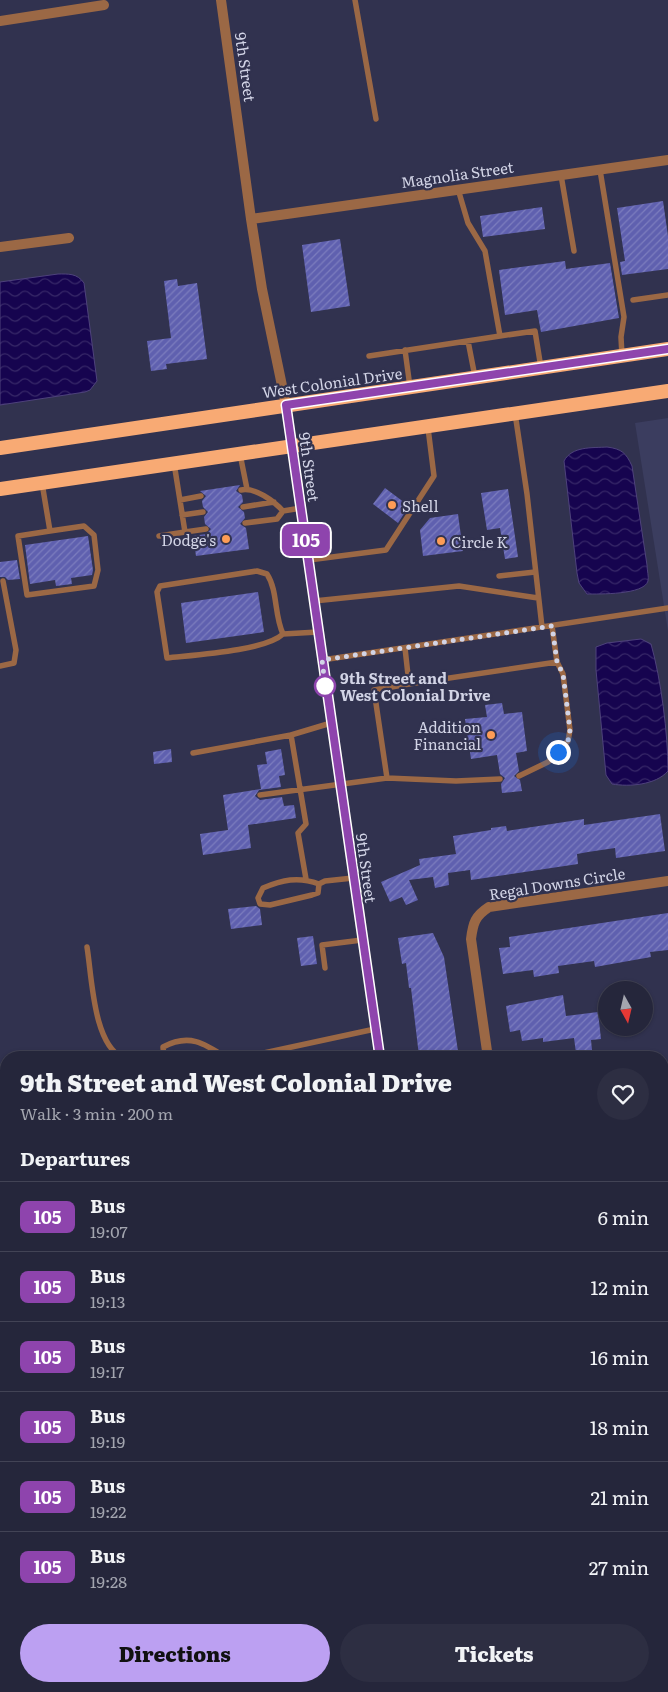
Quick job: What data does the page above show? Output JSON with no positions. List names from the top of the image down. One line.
{"streets":{"highway":["West Colonial Drive"],"street":["9th Street","Magnolia Street","Regal Downs Circle"]},"crossings":[["9th Street","Magnolia Street"],["9th Street","West Colonial Drive"]],"places":["Shell","Dodge's","Circle K","9th Street and West Colonial Drive","Addition Financial"],"lines":["bus line 105"],"north":"bottom","page":{"on_map":"105","heading":[["9th Street and West Colonial Drive","Walk · 3 min · 200 m"],"Departures"],"list":[{"mark":"105","name":"Bus","note":"19:07","value":"6 min"},{"mark":"105","name":"Bus","note":"19:13","value":"12 min"},{"mark":"105","name":"Bus","note":"19:17","value":"16 min"},{"mark":"105","name":"Bus","note":"19:19","value":"18 min"},{"mark":"105","name":"Bus","note":"19:22","value":"21 min"},{"mark":"105","name":"Bus","note":"19:28","value":"27 min"}],"buttons":["Directions","Tickets"]}}
